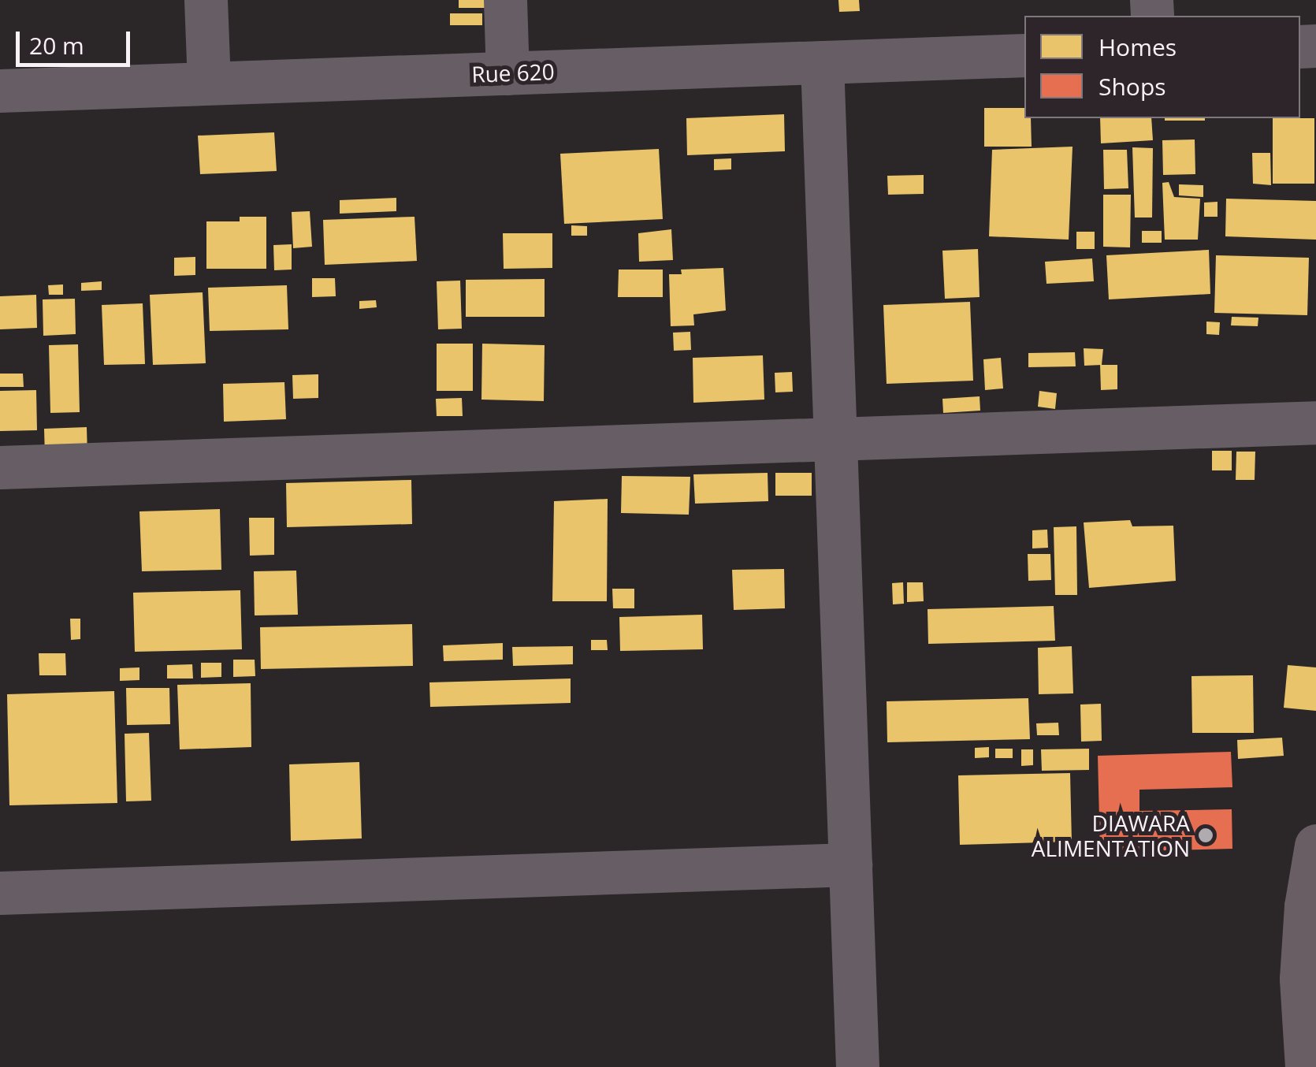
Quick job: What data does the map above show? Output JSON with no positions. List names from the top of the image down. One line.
{"streets":{"street":["Rue 620"]},"places":["DIAWARA ALIMENTATION"],"legend":["Homes","Shops"],"scale_bar":"20 m"}
